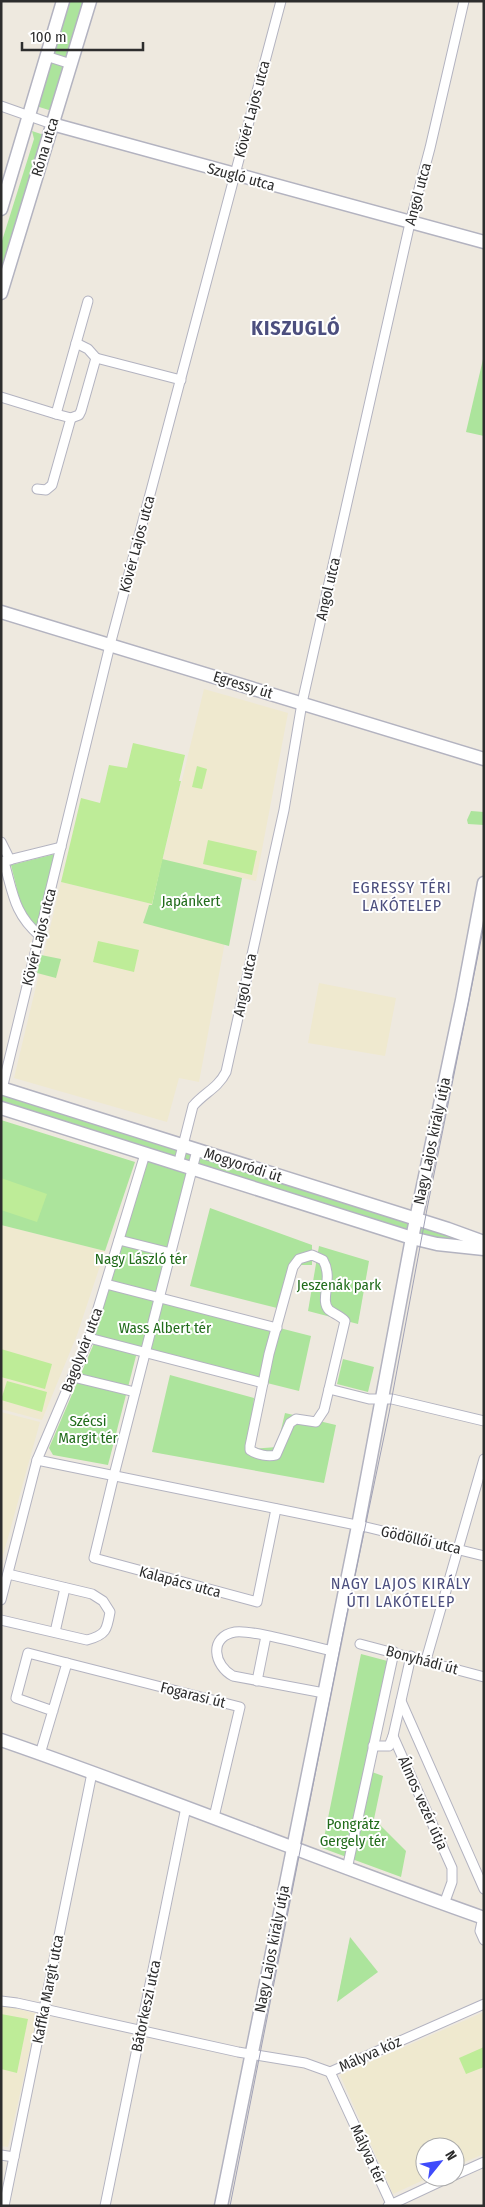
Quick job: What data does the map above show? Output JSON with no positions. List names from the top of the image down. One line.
{"streets":{"street":["Kövér Lajos utca","Róna utca","Szugló utca","Angol utca","Egressy út","Nagy Lajos király útja","Mogyoródi út","Bagolyvár utca","Gödöllői utca","Kalapács utca","Bonyhádi út","Fogarasi út","Álmos vezér útja","Kaffka Margit utca","Bátorkeszi utca","Mályva köz","Mályva tér"]},"crossings":[["Kövér Lajos utca","Szugló utca"],["Kövér Lajos utca","Egressy út"],["Kövér Lajos utca","Mogyoródi út"],["Róna utca","Szugló utca"],["Szugló utca","Angol utca"],["Angol utca","Egressy út"],["Angol utca","Mogyoródi út"],["Nagy Lajos király útja","Mogyoródi út"],["Nagy Lajos király útja","Gödöllői utca"],["Nagy Lajos király útja","Mályva köz"],["Mogyoródi út","Bagolyvár utca"],["Kaffka Margit utca","Mályva köz"],["Bátorkeszi utca","Mályva köz"],["Mályva köz","Mályva tér"]],"districts":["KISZUGLÓ","EGRESSY TÉRI LAKÓTELEP","NAGY LAJOS KIRÁLY ÚTI LAKÓTELEP"],"parks":["Japánkert","Nagy László tér","Jeszenák park","Wass Albert tér","Szécsi Margit tér","Pongrátz Gergely tér"],"scale_bar":"100 m","north":"top right"}
